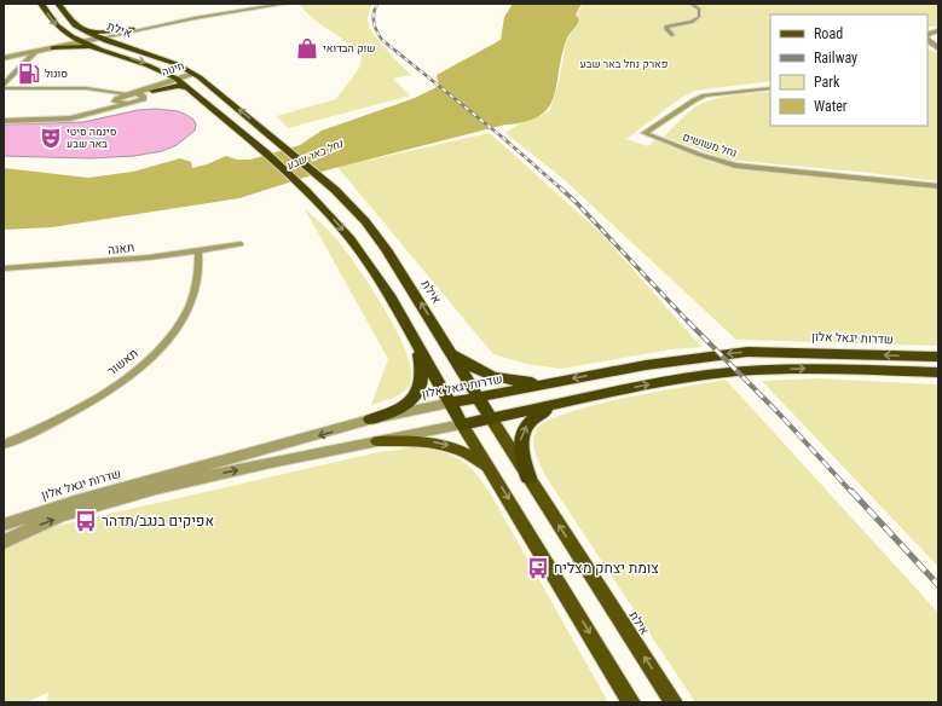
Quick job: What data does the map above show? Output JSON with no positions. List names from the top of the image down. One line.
{"streets":{"highway":["אילת","שדרות יגאל אלון"],"street":["חיטה","נחל משושים","תאנה","תאשור"]},"crossings":[["אילת","חיטה"],["אילת","שדרות יגאל אלון"],["תאנה","תאשור"]],"water":["נחל באר שבע"],"parks":["פארק נחל באר שבע"],"places":{"shop":["שוק הבדואי"],"fuel station":["סונול"],"theatre":["סינמה סיטי באר שבע"],"bus stop":["אפיקים בנגב/תדהר","צומת יצחק מצליח"]},"legend":["Road","Railway","Park","Water"]}
